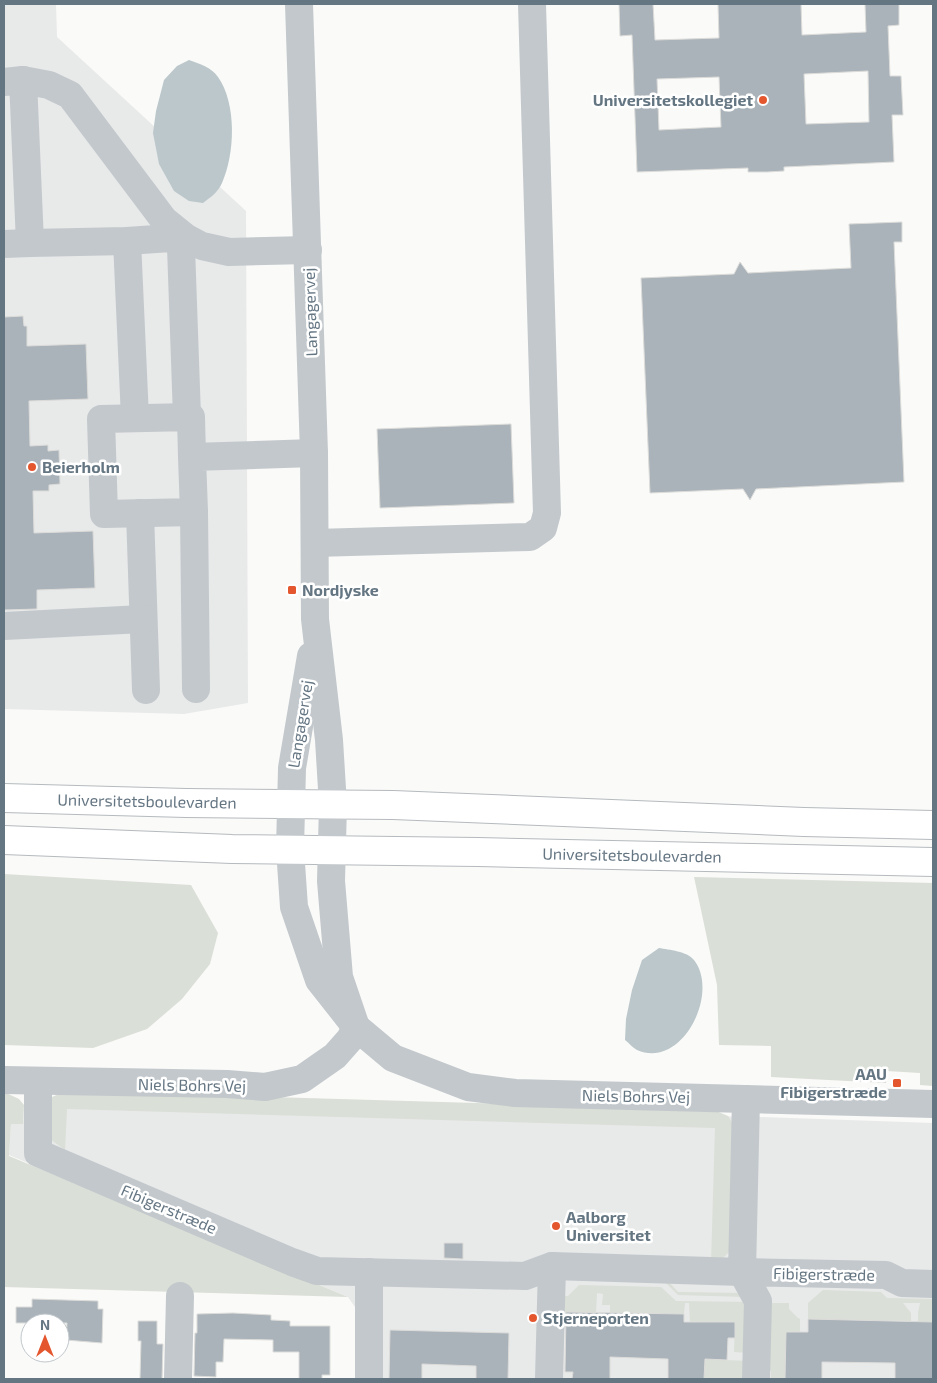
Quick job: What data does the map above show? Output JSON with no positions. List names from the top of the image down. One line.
{"streets":{"main road":["Universitetsboulevarden"],"street":["Langagervej","Niels Bohrs Vej","Fibigerstræde"]},"crossings":[["Langagervej","Universitetsboulevarden"],["Langagervej","Niels Bohrs Vej"],["Universitetsboulevarden","Niels Bohrs Vej"],["Niels Bohrs Vej","Fibigerstræde"]],"places":{"other":["Universitetskollegiet","Beierholm","Aalborg Universitet","Stjerneporten"],"transit":["Nordjyske","AAU Fibigerstræde"]},"north":"top"}
